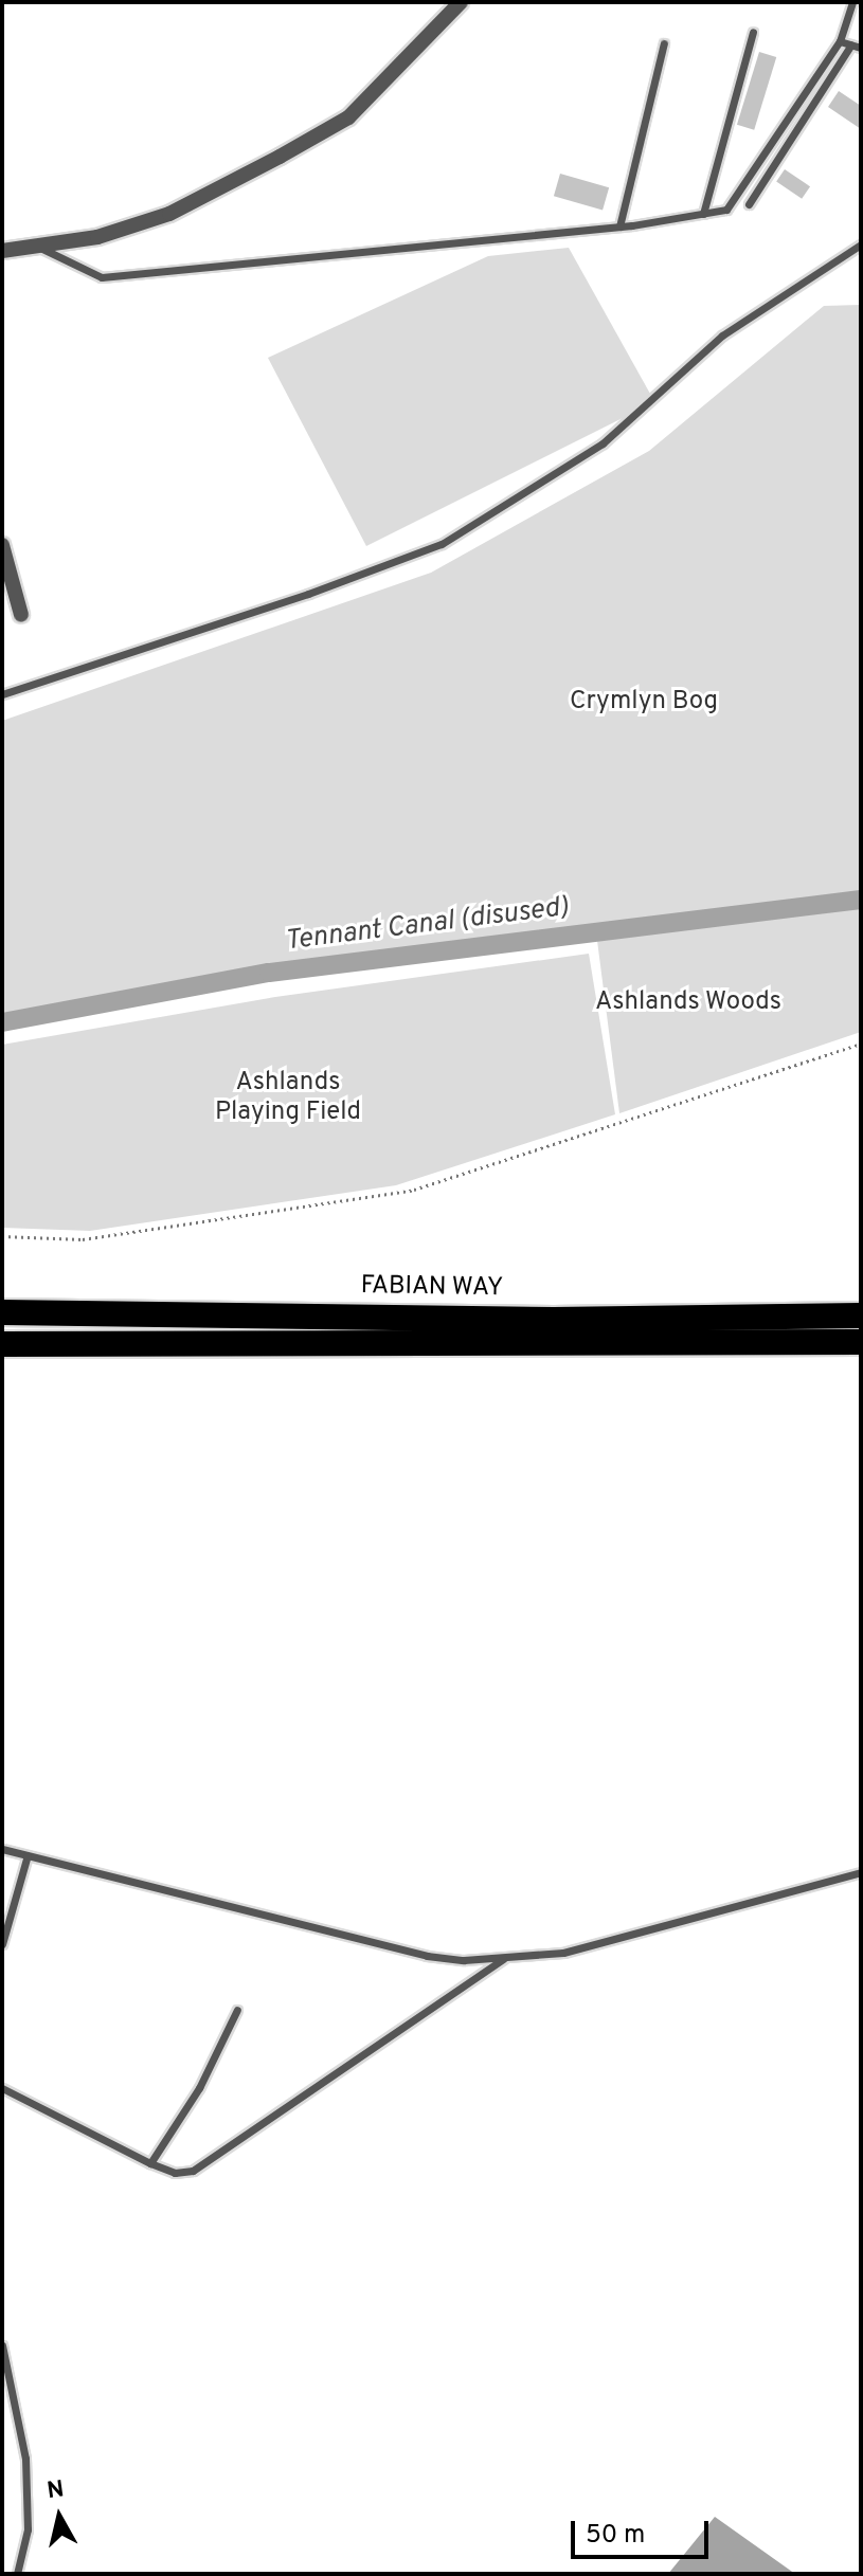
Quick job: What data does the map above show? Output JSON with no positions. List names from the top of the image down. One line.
{"streets":{"highway":["FABIAN WAY"]},"water":["Tennant Canal (disused)"],"parks":["Crymlyn Bog","Ashlands Woods","Ashlands Playing Field"],"scale_bar":"50 m","north":"top"}
